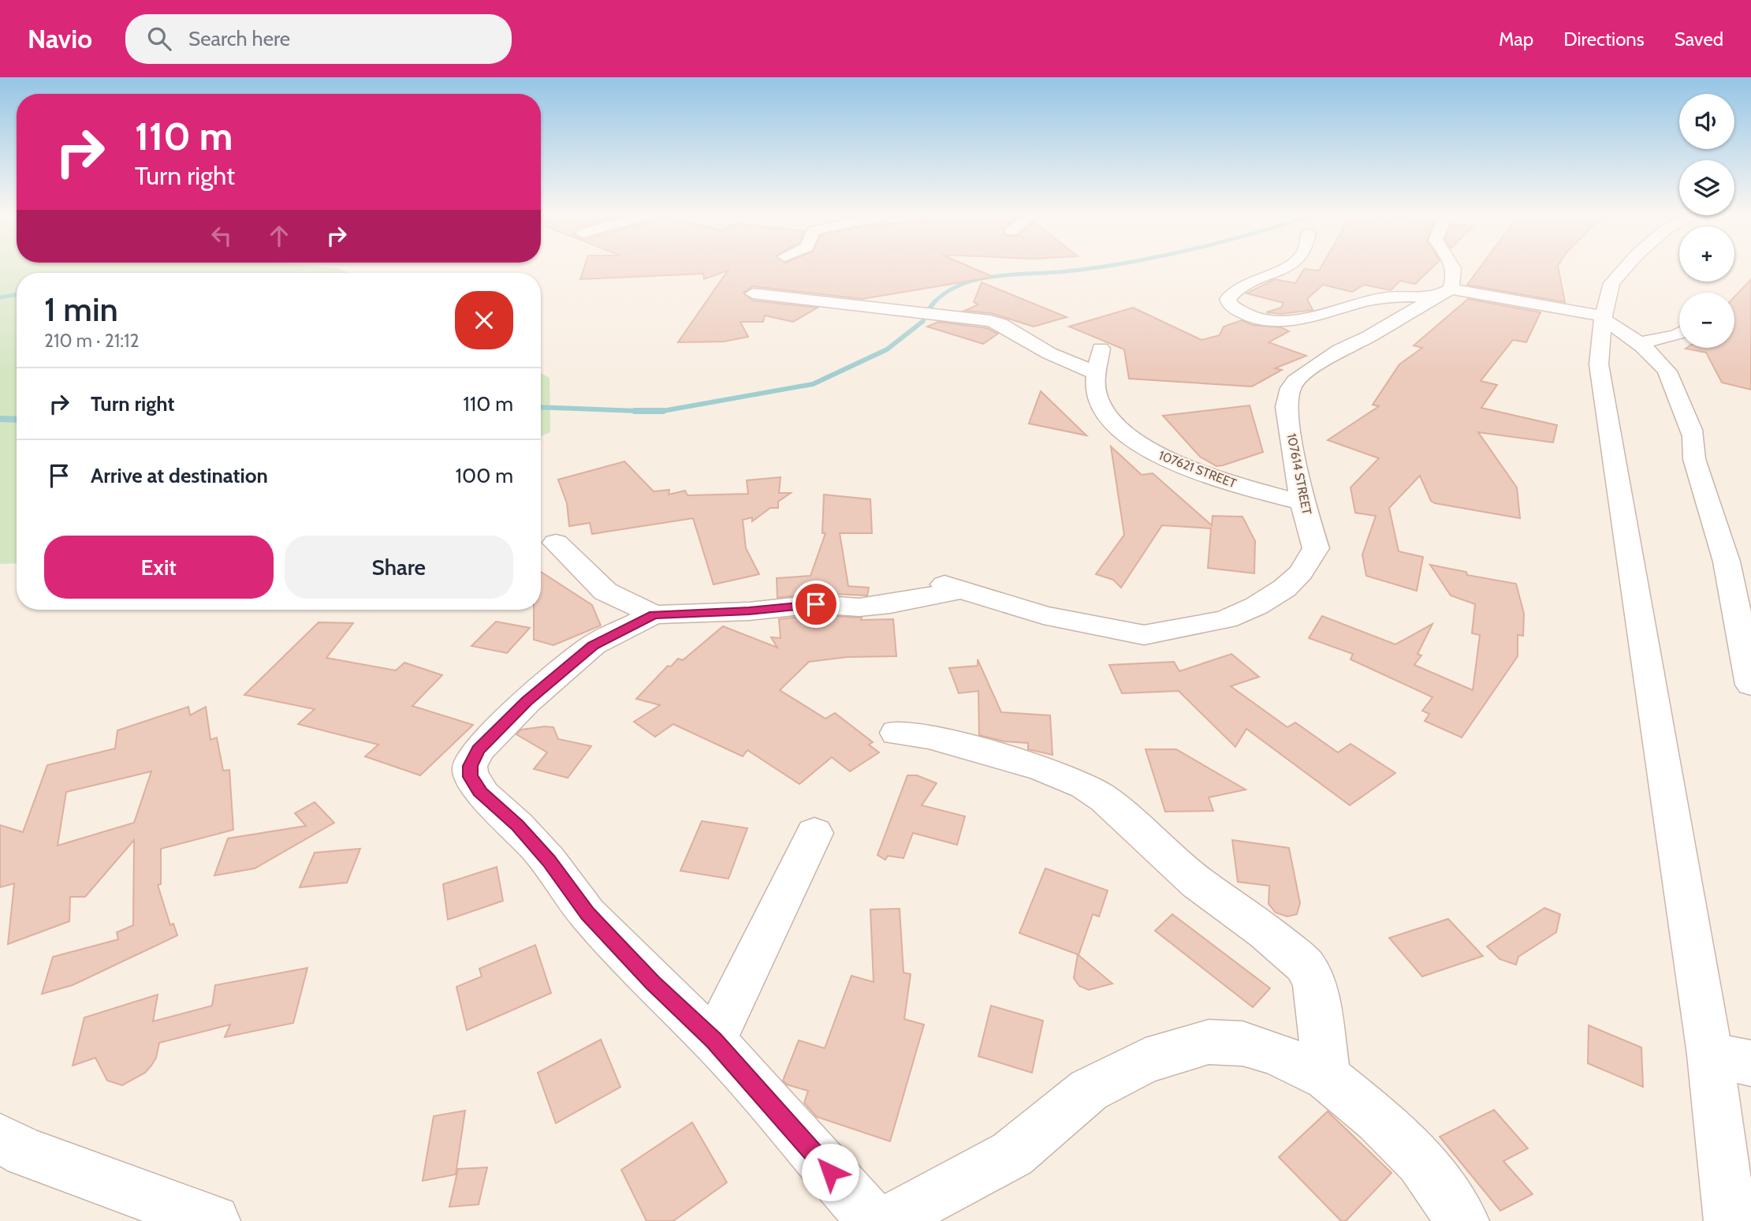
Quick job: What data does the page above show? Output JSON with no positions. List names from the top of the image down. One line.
{"streets":{"street":["107621 STREET","107614 STREET"]},"crossings":[["107621 STREET","107614 STREET"]],"page":{"header":"Navio","search":"Search here","nav":["Map","Directions","Saved"],"map_buttons":["+","−"],"turn":["110 m","Turn right"],"heading":["1 min","210 m · 21:12"],"list":[{"name":"Turn right","value":"110 m"},{"name":"Arrive at destination","value":"100 m"}],"buttons":["Exit","Share"]}}
